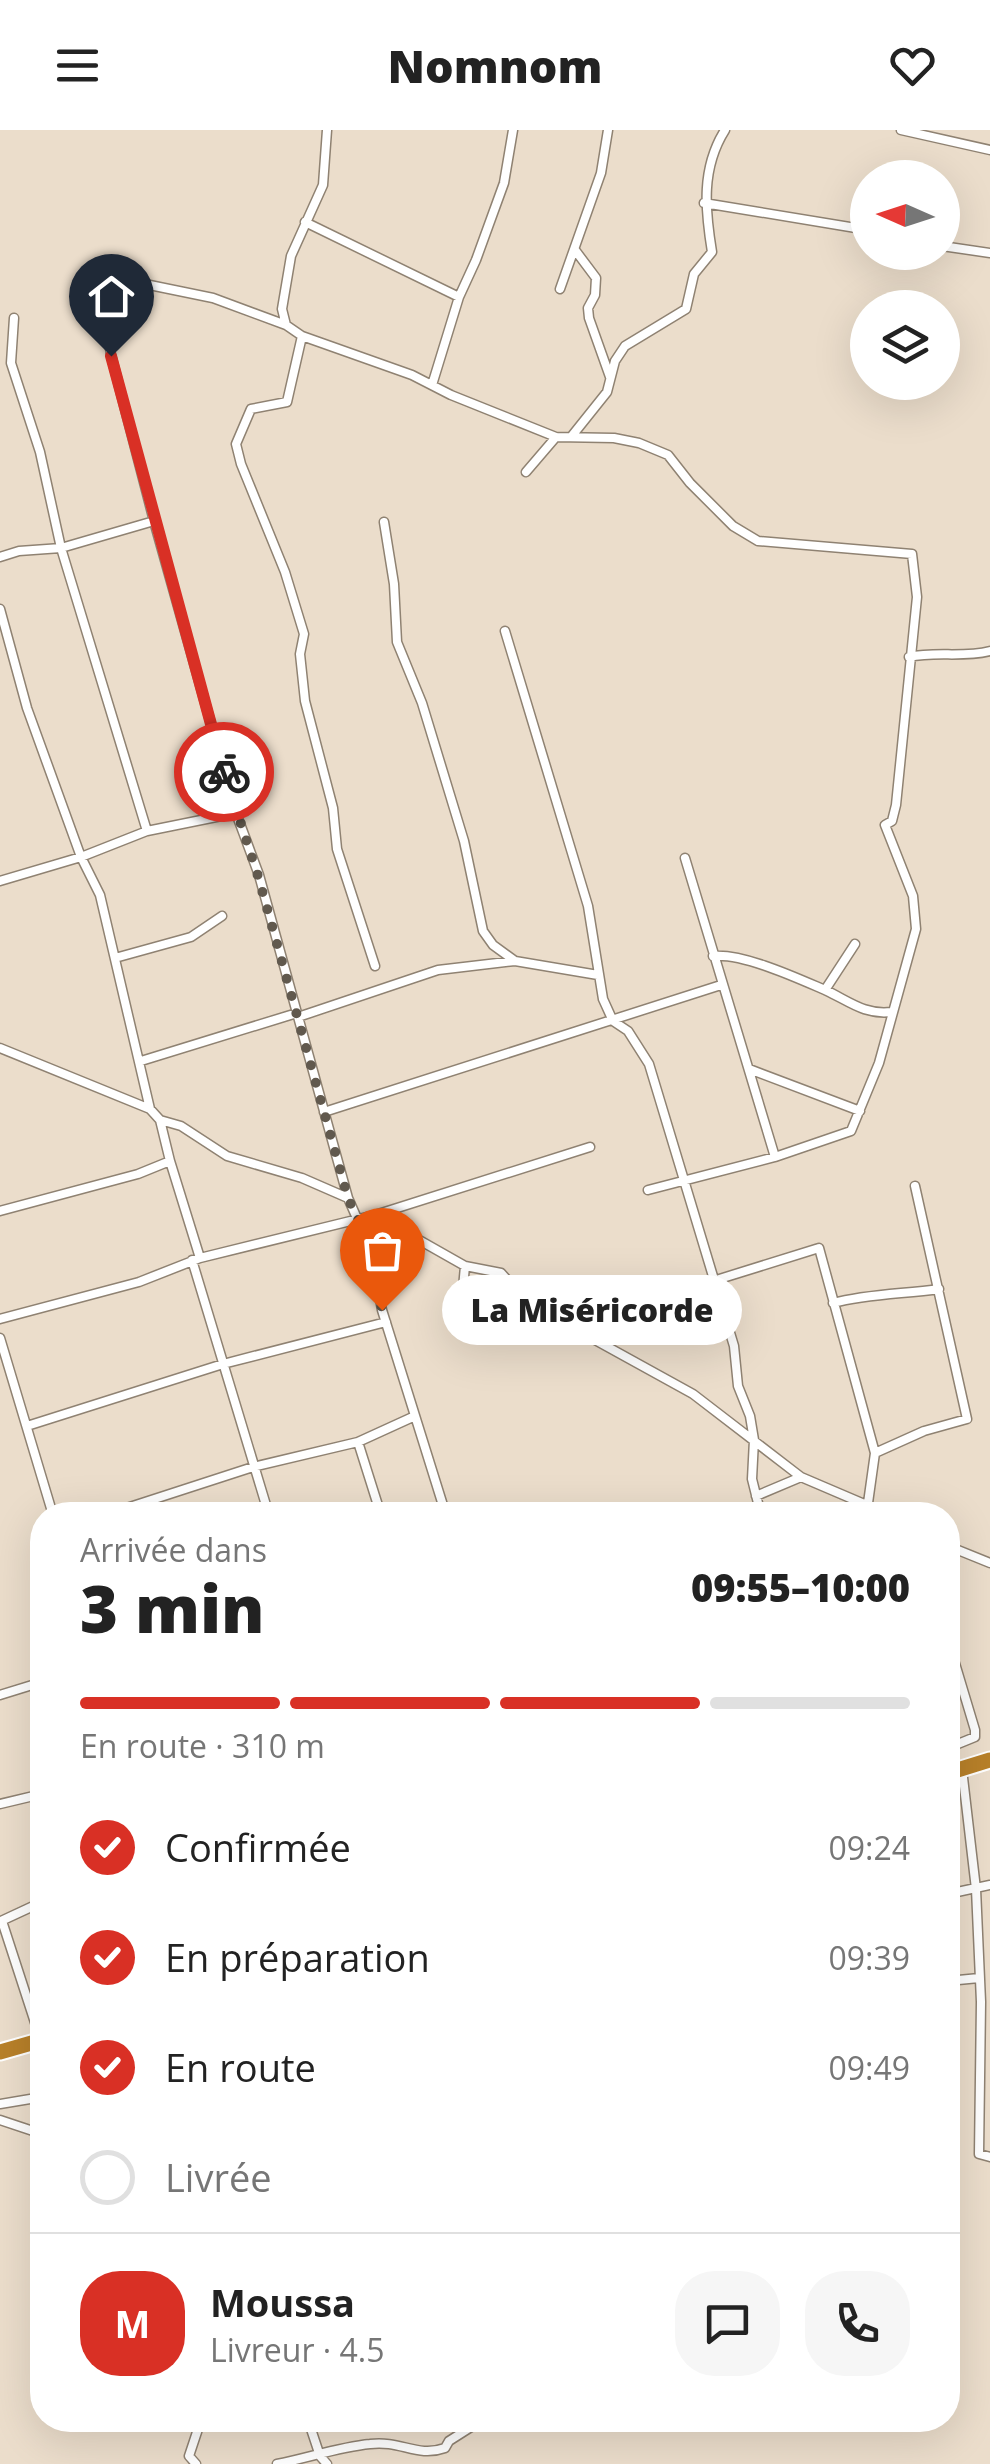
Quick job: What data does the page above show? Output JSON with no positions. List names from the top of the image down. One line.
{"places":["La Miséricorde"],"north":"left","page":{"header":"Nomnom","bubble":"La Miséricorde","heading":["3 min","Arrivée dans","09:55–10:00"],"panel":["Moussa","Livreur · 4.5"],"bar":"En route · 310 m","list":[["Confirmée","09:24"],["En préparation","09:39"],["En route","09:49"],"Livrée"],"round":"M"}}
